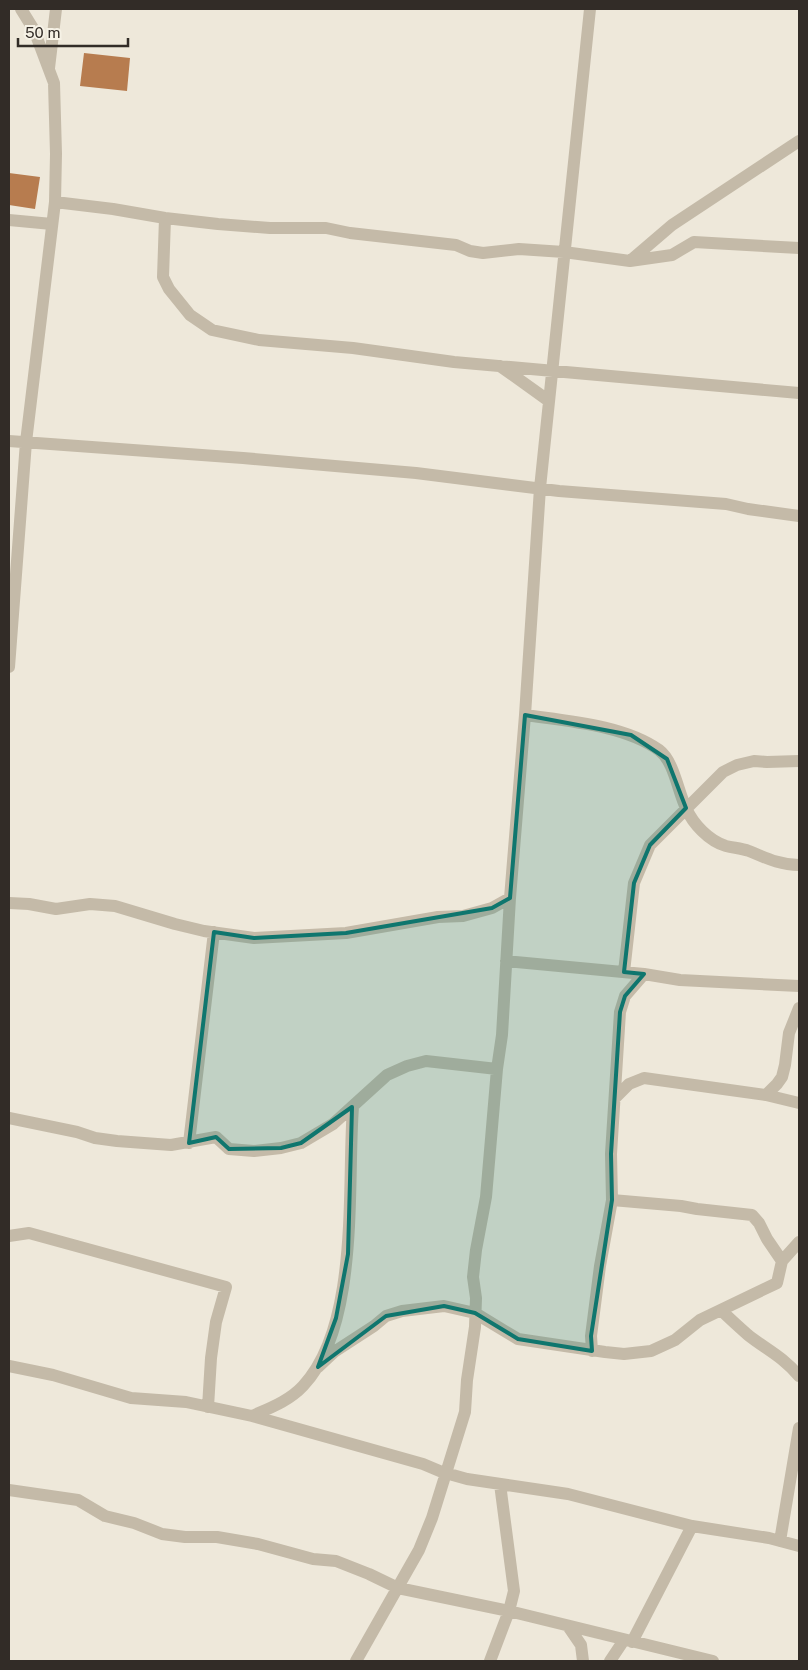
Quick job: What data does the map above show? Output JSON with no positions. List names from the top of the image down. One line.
{"scale_bar":"50 m"}
